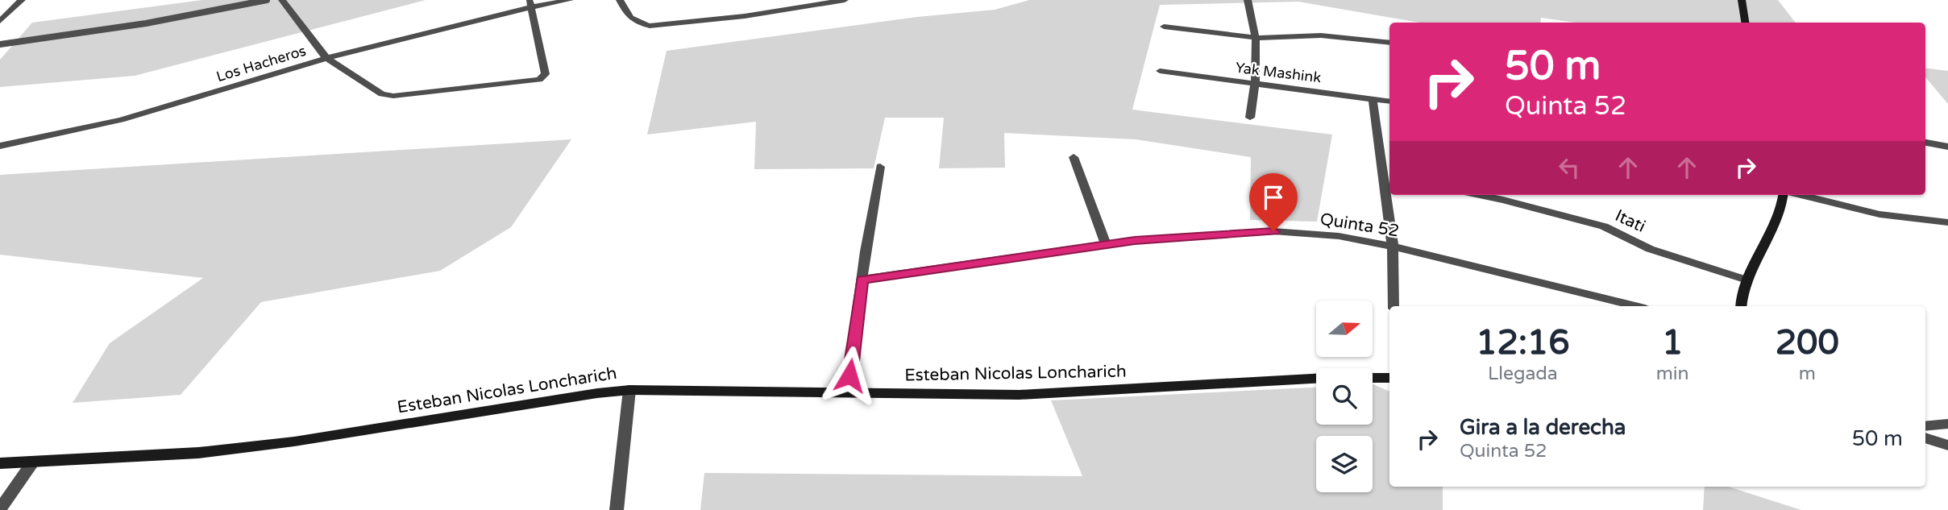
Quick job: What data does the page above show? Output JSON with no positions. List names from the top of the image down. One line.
{"streets":{"street":["Los Hacheros","Yak Mashink","Itati","Quinta 52","Esteban Nicolas Loncharich"]},"north":"right","page":{"turn":["50 m","Quinta 52"],"eta":["12:16","Llegada","1","min","200","m"],"list":[{"name":"Gira a la derecha","note":"Quinta 52","value":"50 m"}]}}
